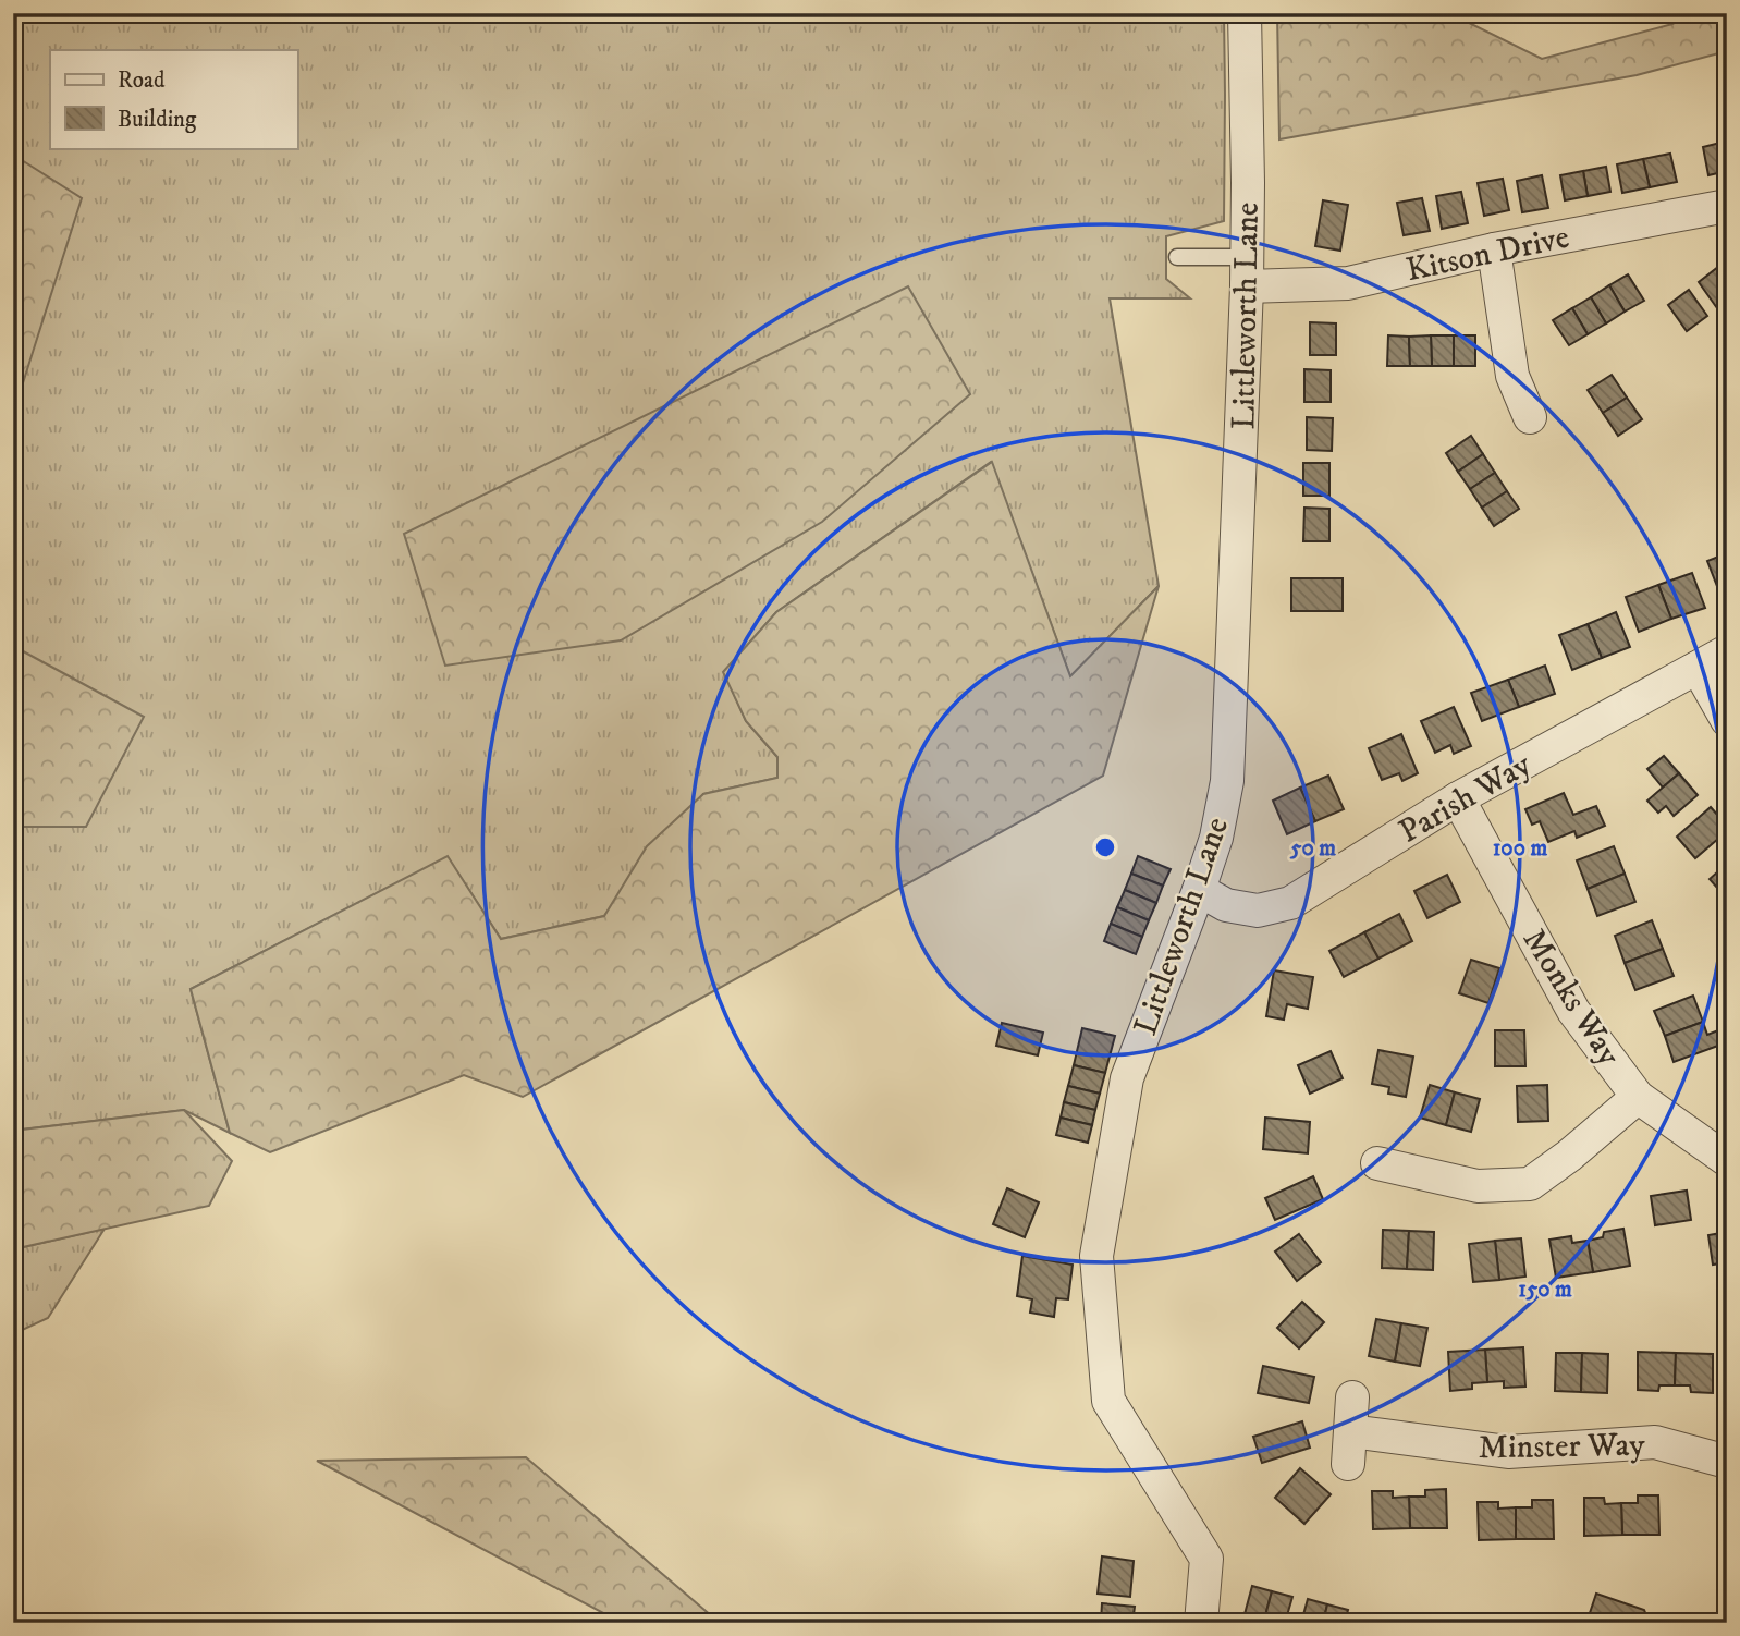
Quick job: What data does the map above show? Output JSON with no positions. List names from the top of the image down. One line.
{"streets":{"street":["Kitson Drive","Littleworth Lane","Parish Way","Monks Way","Minster Way"]},"crossings":[["Kitson Drive","Littleworth Lane"],["Littleworth Lane","Parish Way"],["Parish Way","Monks Way"]],"legend":["Road","Building"],"rings":["50 m","100 m","150 m"]}
